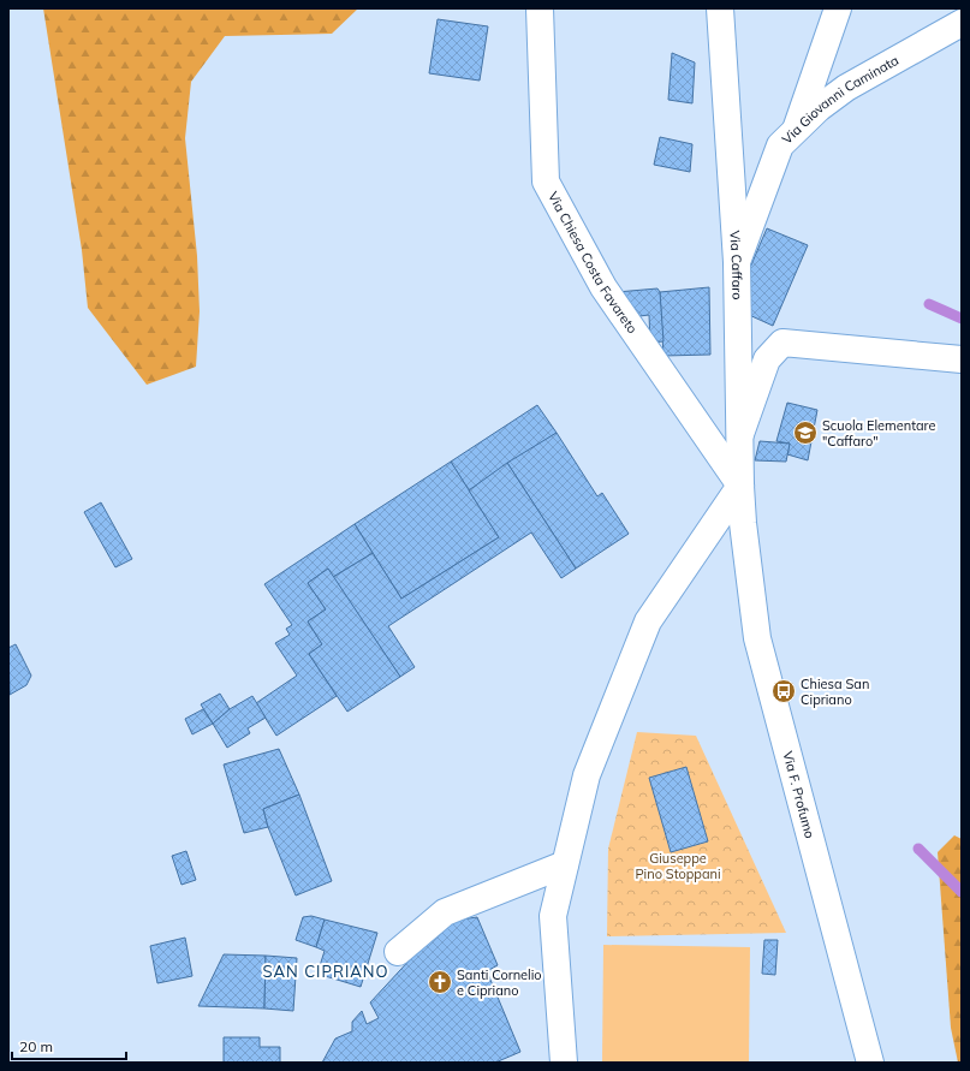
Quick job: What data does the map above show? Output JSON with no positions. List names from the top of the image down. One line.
{"streets":{"street":["Via Giovanni Caminata","Via Chiesa Costa Favareto","Via Caffaro","Via F. Profumo"]},"crossings":[["Via Giovanni Caminata","Via Caffaro"],["Via Chiesa Costa Favareto","Via Caffaro"],["Via Caffaro","Via F. Profumo"]],"districts":["SAN CIPRIANO"],"parks":["Giuseppe Pino Stoppani"],"places":{"school or university":["Scuola Elementare \"Caffaro\""],"bus stop":["Chiesa San Cipriano"],"church":["Santi Cornelio e Cipriano"]},"scale_bar":"20 m"}
